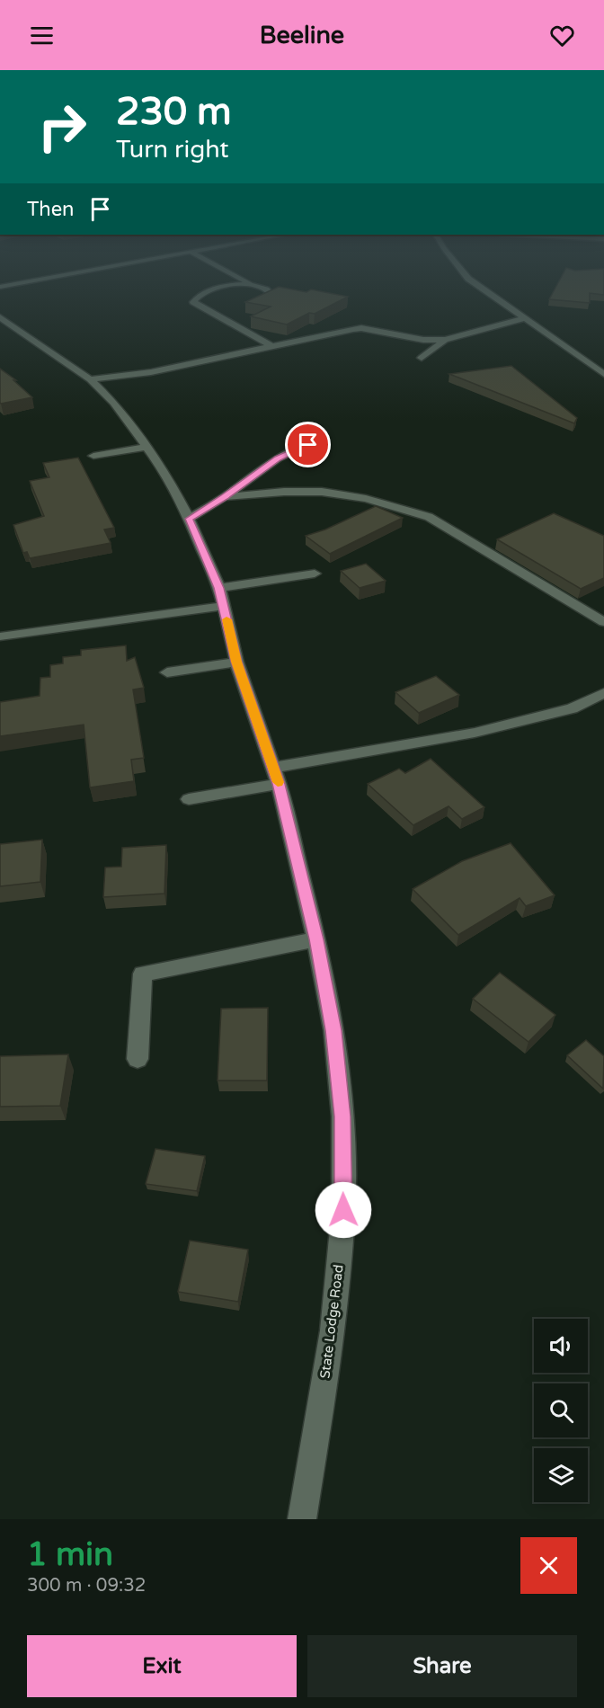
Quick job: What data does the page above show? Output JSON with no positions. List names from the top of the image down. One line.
{"streets":{"street":["State Lodge Road"]},"page":{"header":"Beeline","turn":["230 m","Turn right"],"then":"Then","heading":["1 min","300 m · 09:32"],"buttons":["Exit","Share"]}}
